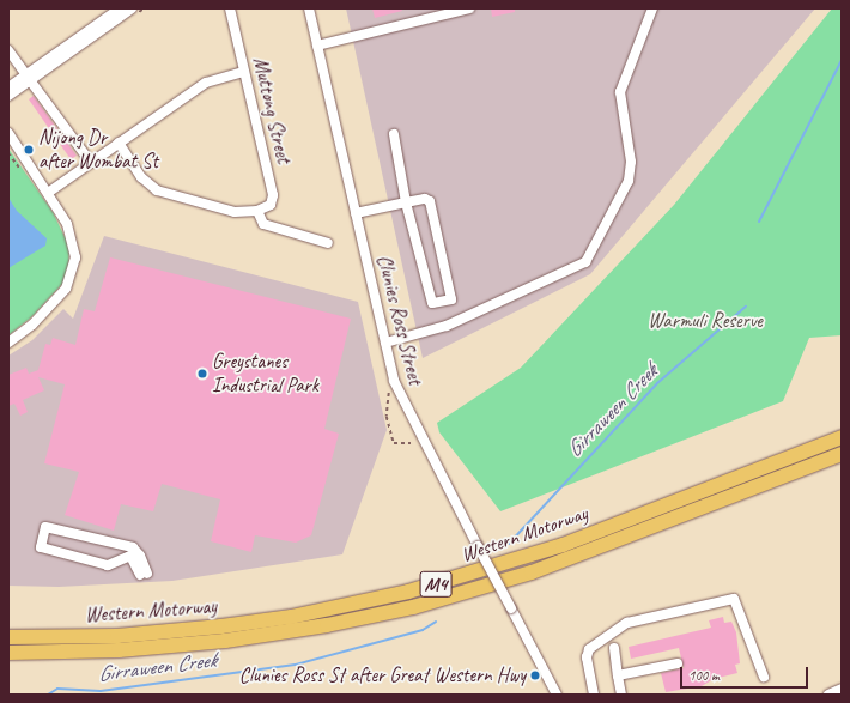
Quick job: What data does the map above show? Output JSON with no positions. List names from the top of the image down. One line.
{"streets":{"highway":["Western Motorway","M4"],"street":["Muttong Street","Clunies Ross Street"]},"water":["Girraween Creek"],"parks":["Warmuli Reserve"],"places":["Nijong Dr after Wombat St","Greystanes Industrial Park","Clunies Ross St after Great Western Hwy"],"scale_bar":"100 m"}
